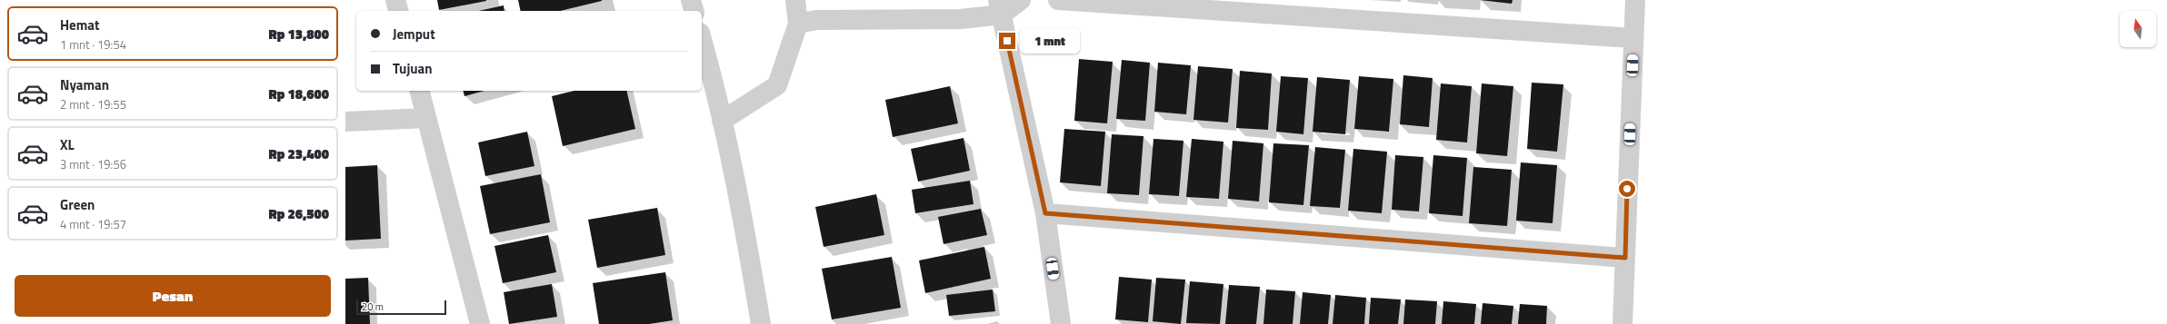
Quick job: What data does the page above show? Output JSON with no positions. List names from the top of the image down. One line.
{"scale_bar":"20 m","north":"top","page":{"list":[{"name":"Hemat","note":"1 mnt · 19:54","value":"Rp 13,800"},{"name":"Nyaman","note":"2 mnt · 19:55","value":"Rp 18,600"},{"name":"XL","note":"3 mnt · 19:56","value":"Rp 23,400"},{"name":"Green","note":"4 mnt · 19:57","value":"Rp 26,500"}],"banner":["Jemput","Tujuan"],"bubble":"1 mnt","buttons":"Pesan","scale":"20 m"}}
